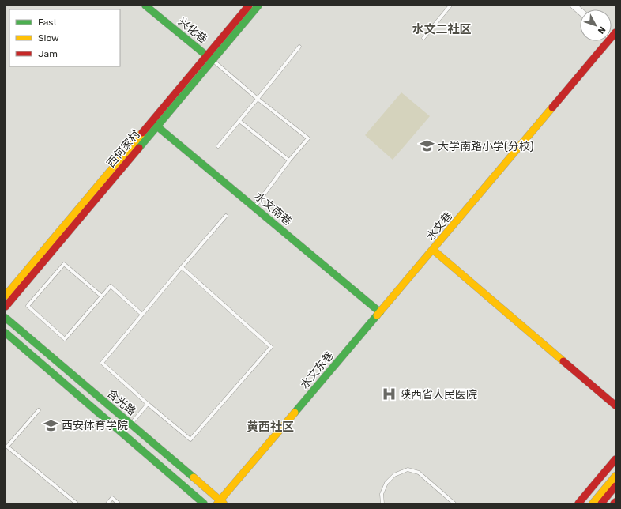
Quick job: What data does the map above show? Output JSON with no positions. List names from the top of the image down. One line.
{"streets":{"street":["兴化巷","西何家村","水文南巷","水文巷","水文东巷","含光路"]},"crossings":[["兴化巷","西何家村"],["西何家村","水文南巷"],["水文南巷","水文东巷"],["水文巷","水文东巷"],["水文东巷","含光路"]],"districts":["水文二社区","黄西社区"],"places":{"school or university":["大学南路小学(分校)","西安体育学院"],"hospital":["陕西省人民医院"]},"legend":["Fast","Slow","Jam"],"north":"bottom right"}
